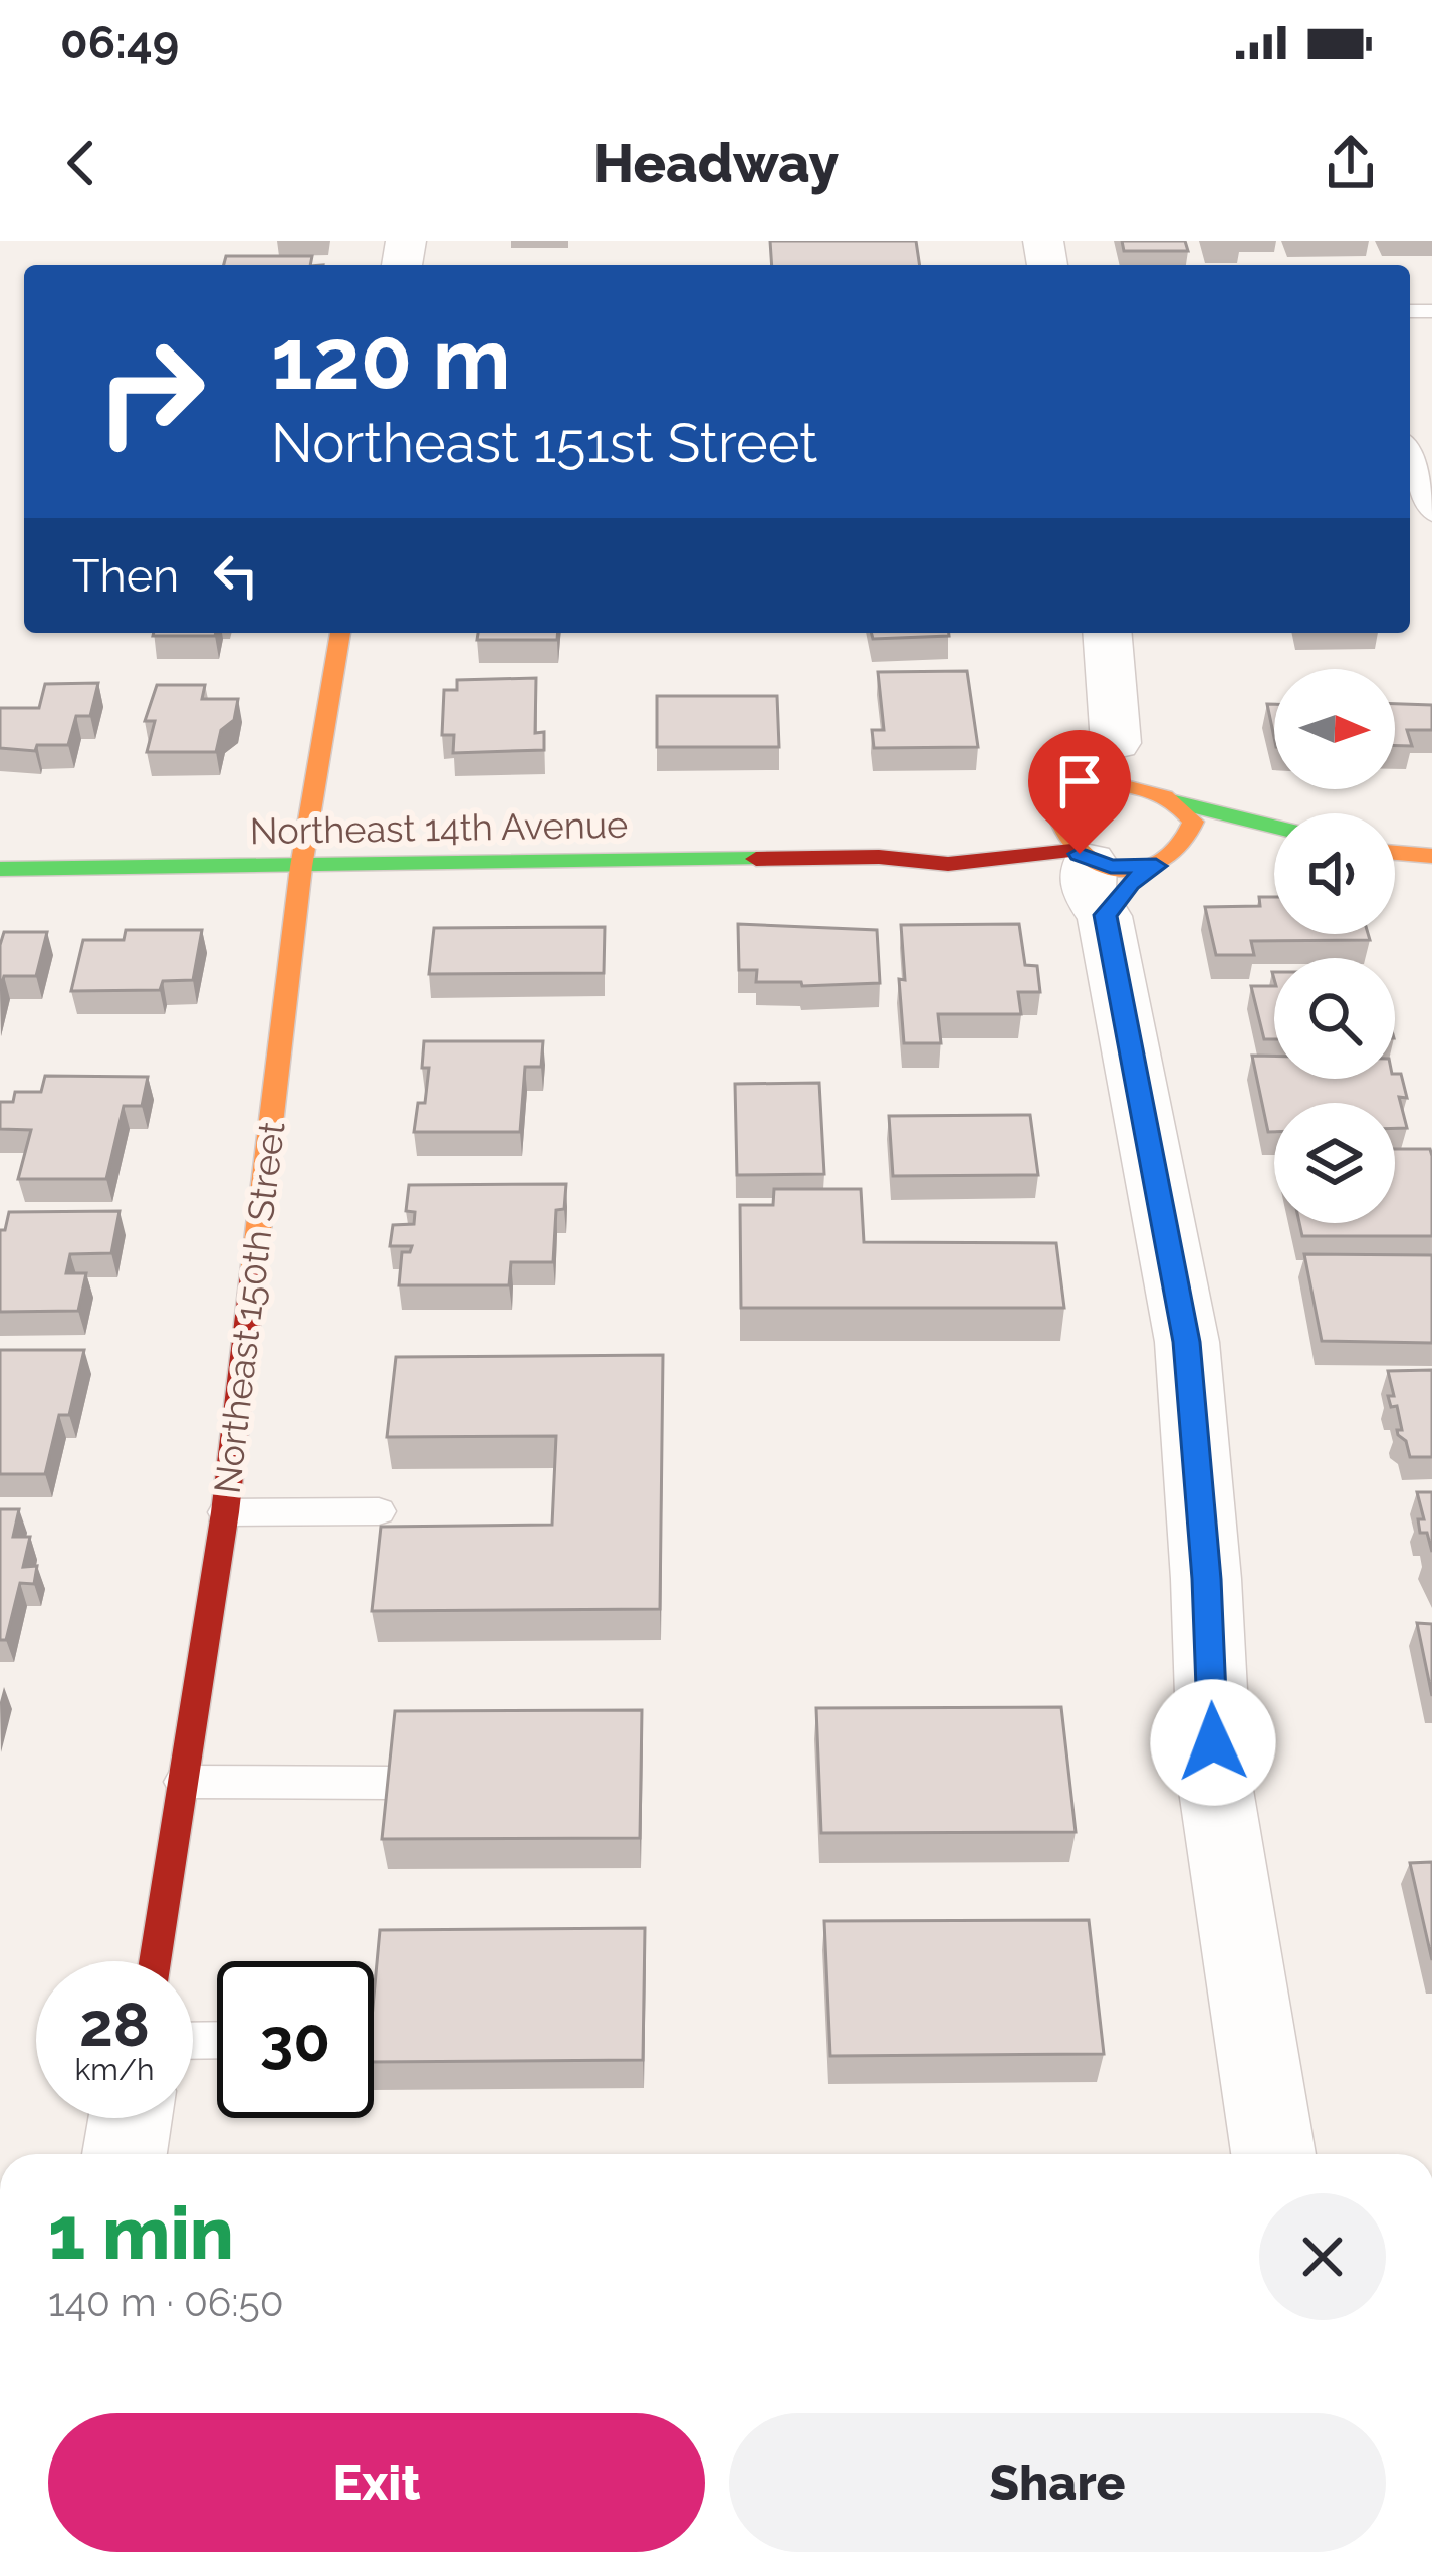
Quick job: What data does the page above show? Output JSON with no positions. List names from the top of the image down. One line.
{"streets":{"street":["Northeast 14th Avenue","Northeast 150th Street"]},"crossings":[["Northeast 14th Avenue","Northeast 150th Street"]],"north":"right","page":{"status":"06:49","header":"Headway","turn":["120 m","Northeast 151st Street"],"then":"Then","speed":"28 km/h","limit":"30","heading":["1 min","140 m · 06:50"],"buttons":["Exit","Share"]}}
